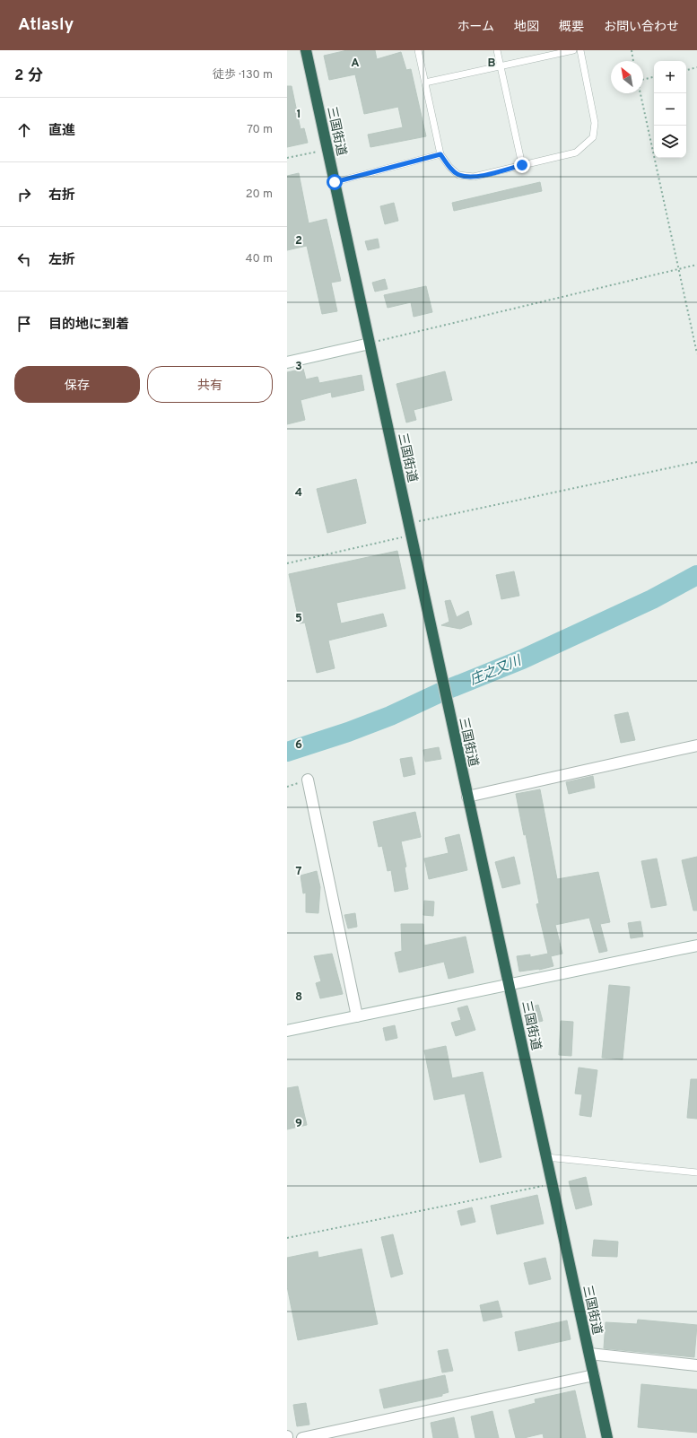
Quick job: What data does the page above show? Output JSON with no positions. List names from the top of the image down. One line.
{"streets":{"highway":["三国街道"]},"water":["庄之又川"],"north":"top left","page":{"header":"Atlasly","nav":["ホーム","地図","概要","お問い合わせ"],"heading":["2 分","徒歩 · 130 m"],"map_buttons":["+","−"],"list":[["直進","70 m"],["右折","20 m"],["左折","40 m"],"目的地に到着"],"buttons":["保存","共有"]},"grid":{"columns":["A","B"],"rows":["1","2","3","4","5","6","7","8","9"]}}
